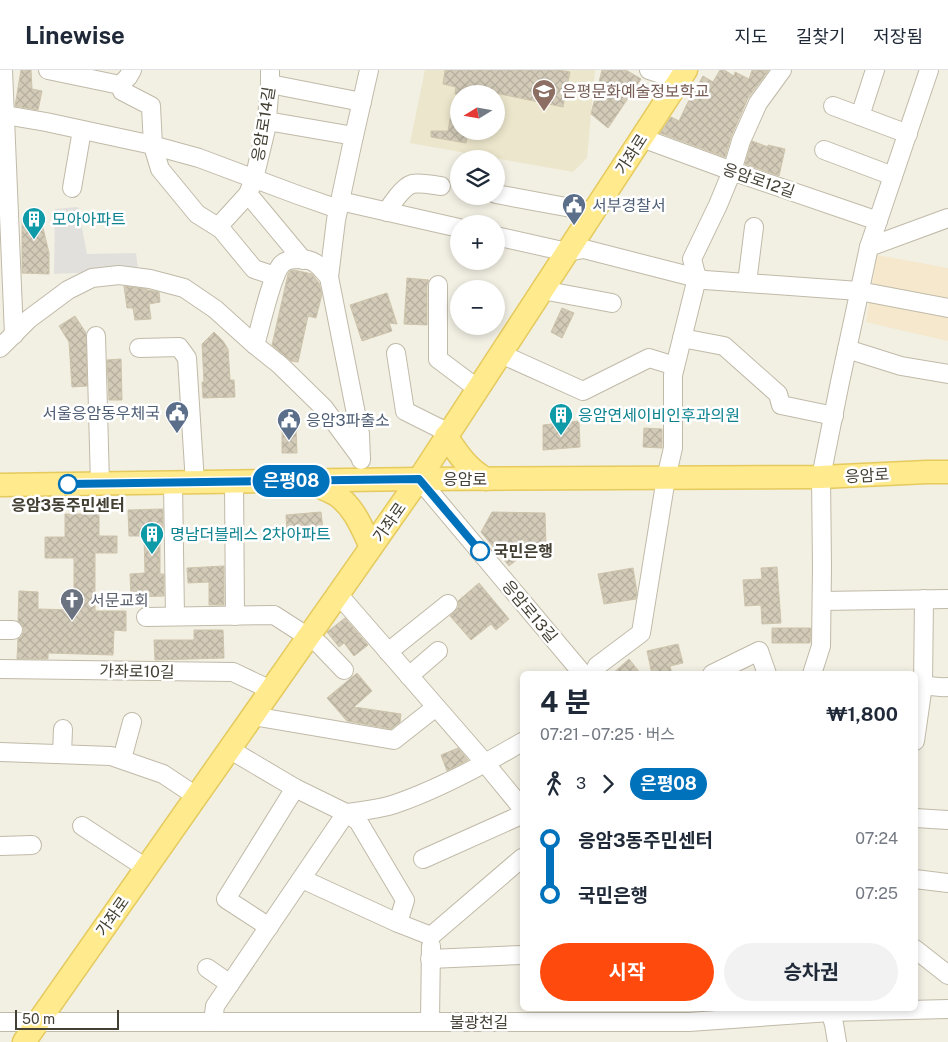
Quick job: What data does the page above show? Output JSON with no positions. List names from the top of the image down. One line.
{"streets":{"main road":["가좌로","응암로"],"street":["응암로14길","응암로12길","응암로13길","가좌로10길","불광천길"]},"crossings":[["가좌로","응암로12길"],["가좌로","응암로"],["가좌로","응암로13길"],["가좌로","가좌로10길"],["가좌로","불광천길"],["응암로","응암로13길"]],"places":{"school or university":["은평문화예술정보학교"],"public building":["서부경찰서","서울응암동우체국","응암3파출소"],"building":["모아아파트","응암연세이비인후과의원","명남더블레스 2차아파트"],"other":["응암3동주민센터","국민은행"],"church":["서문교회"]},"lines":["bus line 은평08"],"scale_bar":"50 m","north":"left","page":{"header":"Linewise","nav":["지도","길찾기","저장됨"],"on_map":"은평08","map_buttons":["+","−"],"heading":["4 분","07:21 – 07:25 · 버스","₩1,800"],"legs":["3","은평08"],"list":[{"name":"응암3동주민센터","value":"07:24"},{"name":"국민은행","value":"07:25"}],"buttons":["시작","승차권"],"scale":"50 m"}}
